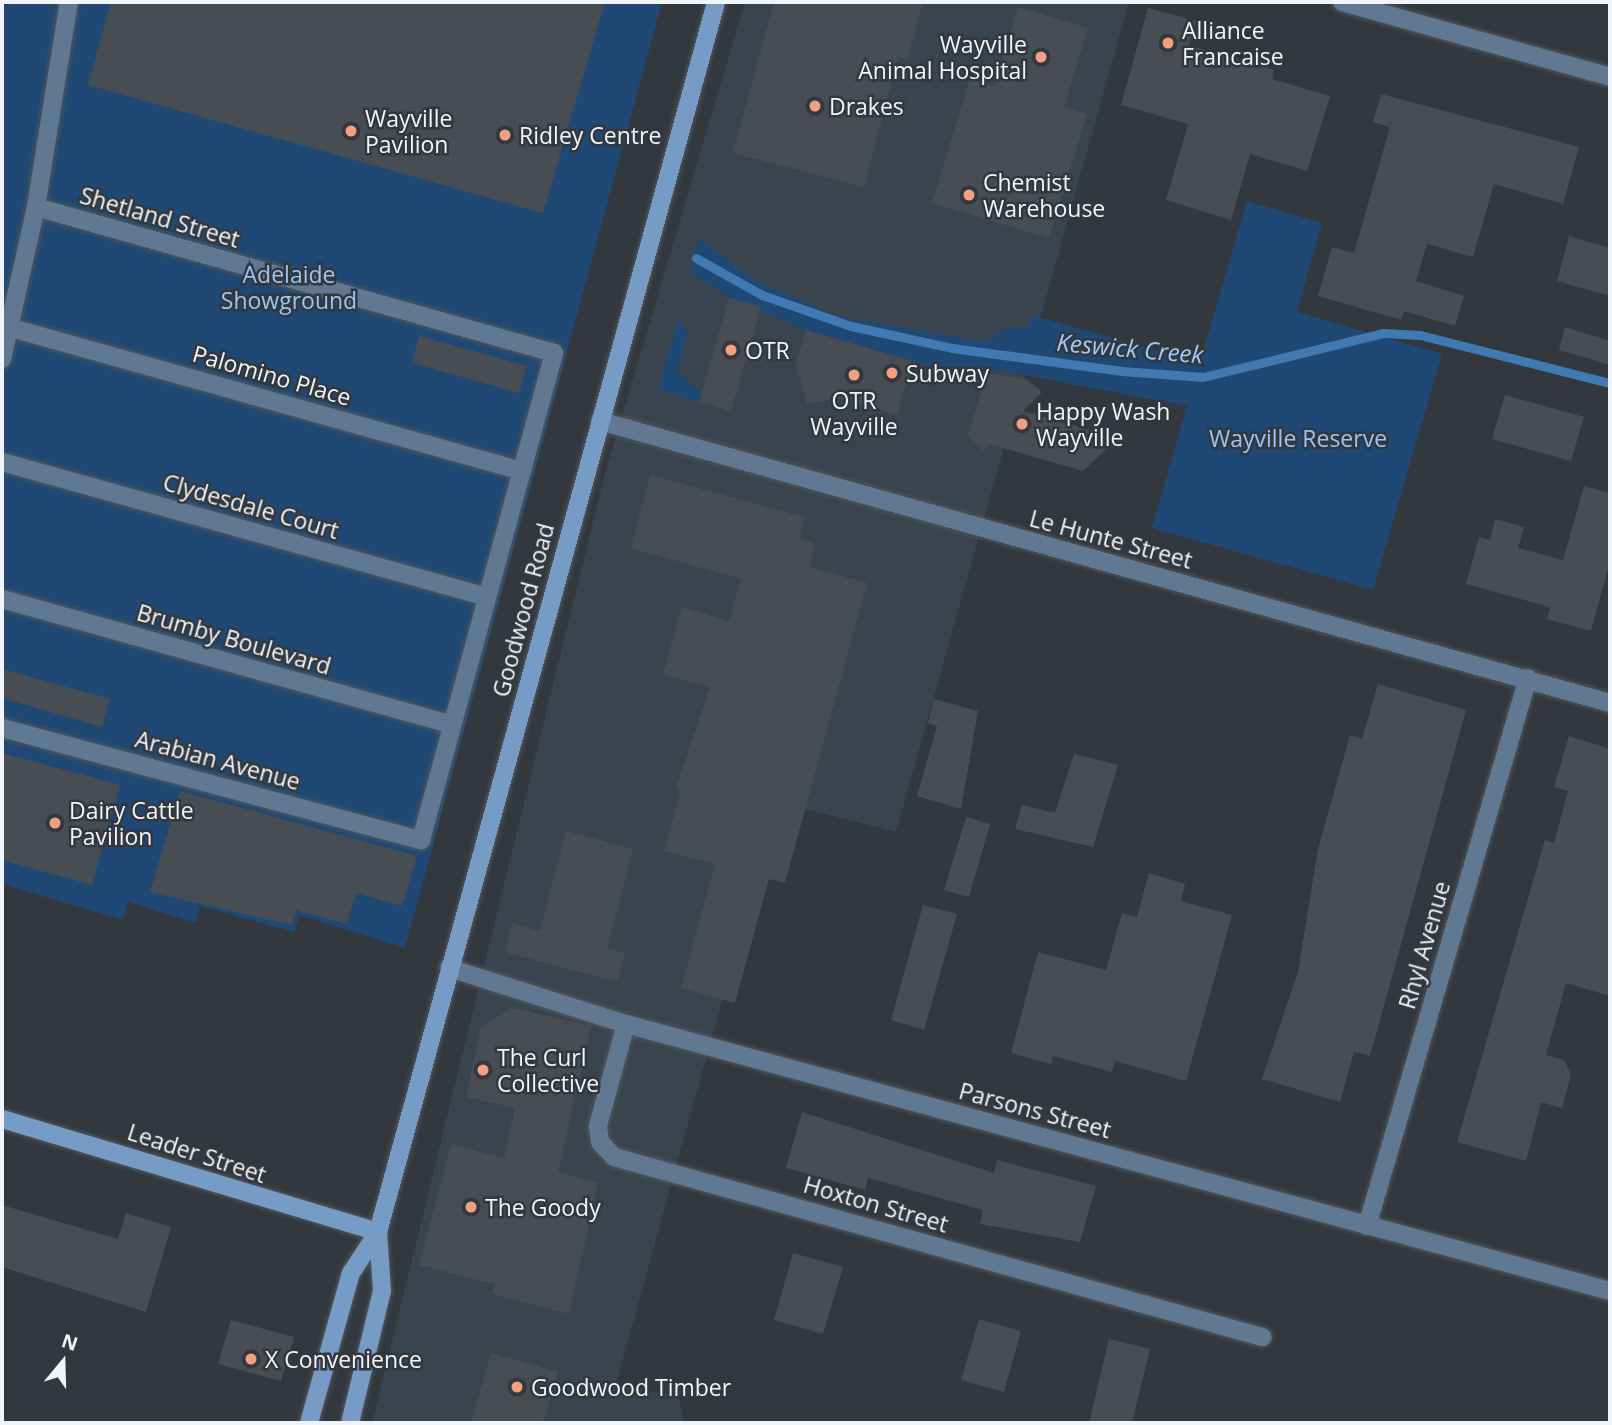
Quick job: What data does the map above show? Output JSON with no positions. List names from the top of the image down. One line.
{"streets":{"main road":["Goodwood Road","Leader Street"],"street":["Shetland Street","Palomino Place","Clydesdale Court","Le Hunte Street","Brumby Boulevard","Arabian Avenue","Rhyl Avenue","Parsons Street","Hoxton Street"]},"crossings":[["Shetland Street","Palomino Place"],["Le Hunte Street","Goodwood Road"],["Le Hunte Street","Rhyl Avenue"],["Goodwood Road","Parsons Street"],["Goodwood Road","Leader Street"],["Brumby Boulevard","Arabian Avenue"],["Rhyl Avenue","Parsons Street"],["Parsons Street","Hoxton Street"]],"water":["Keswick Creek"],"parks":["Adelaide Showground","Wayville Reserve"],"places":["Alliance Francaise","Wayville Animal Hospital","Drakes","Wayville Pavilion","Ridley Centre","Chemist Warehouse","OTR","Subway","OTR Wayville","Happy Wash Wayville","Dairy Cattle Pavilion","The Curl Collective","The Goody","X Convenience","Goodwood Timber"],"north":"top"}
